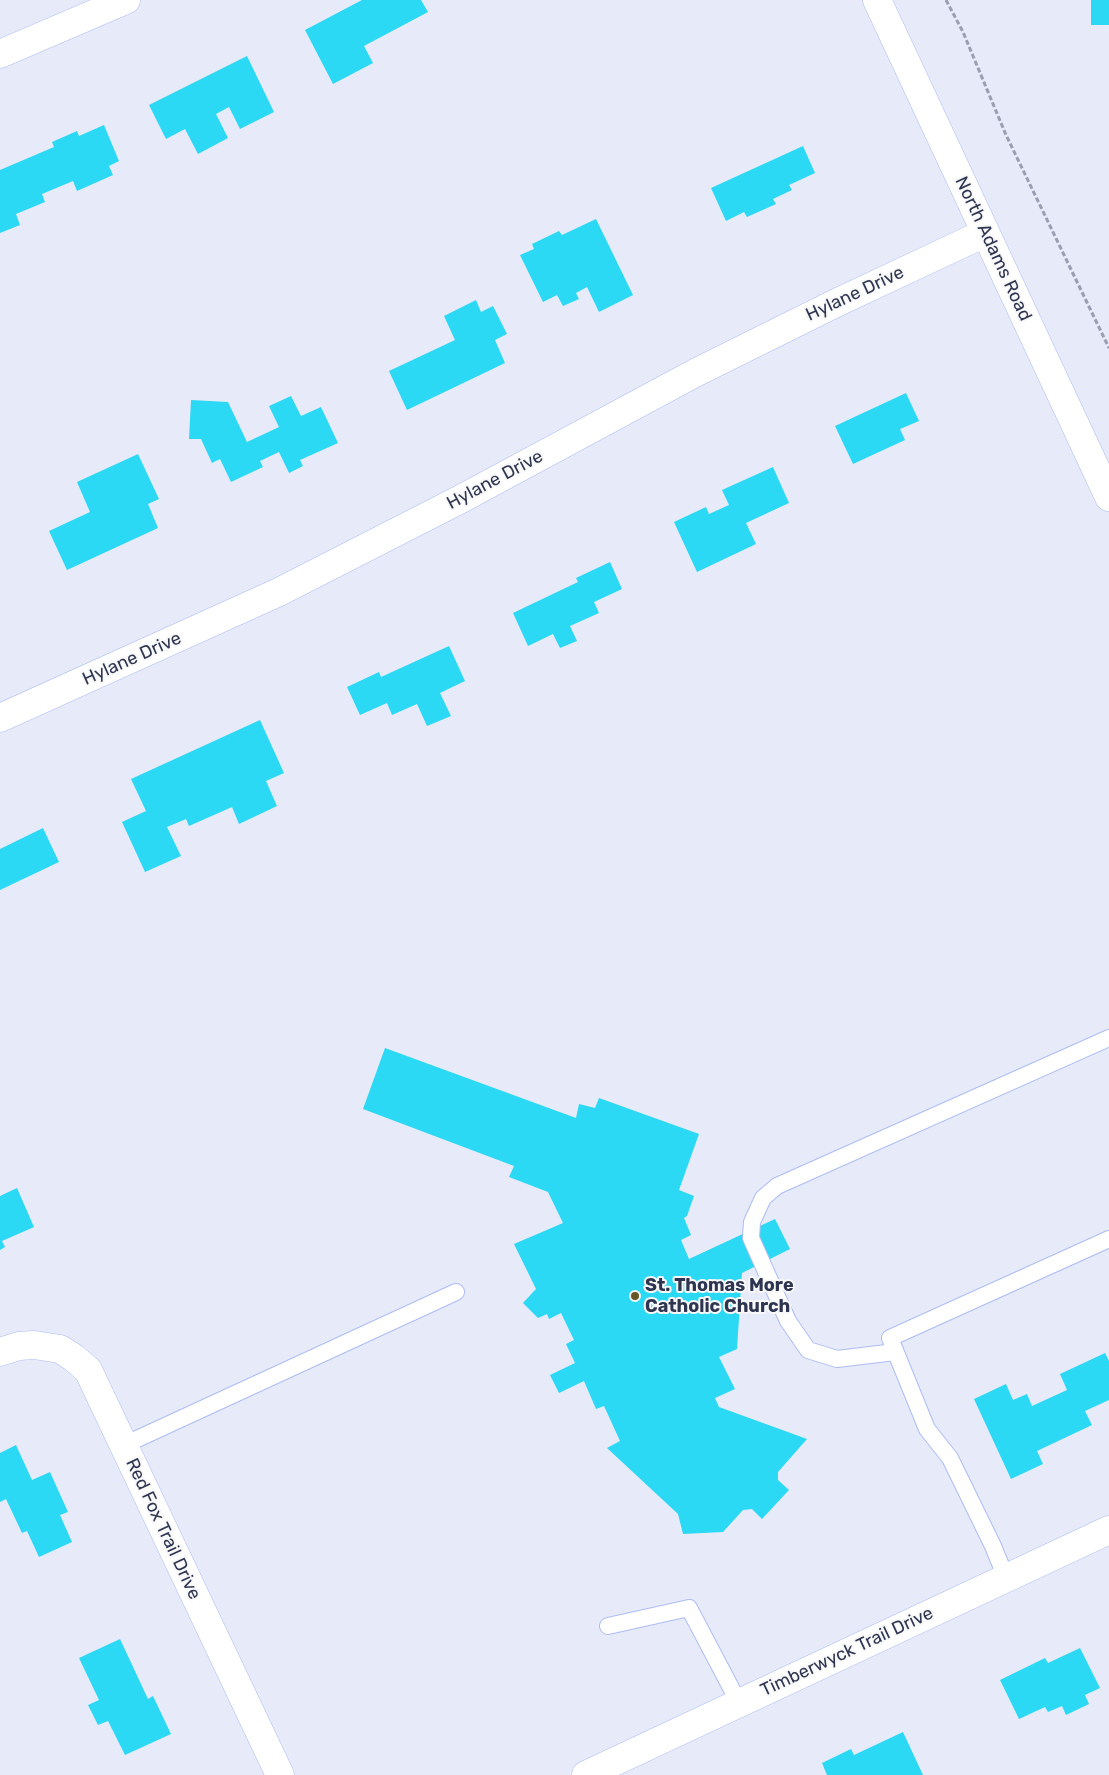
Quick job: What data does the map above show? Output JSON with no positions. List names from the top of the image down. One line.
{"streets":{"street":["North Adams Road","Hylane Drive","Red Fox Trail Drive","Timberwyck Trail Drive"]},"crossings":[["North Adams Road","Hylane Drive"]],"places":["St. Thomas More Catholic Church"]}
